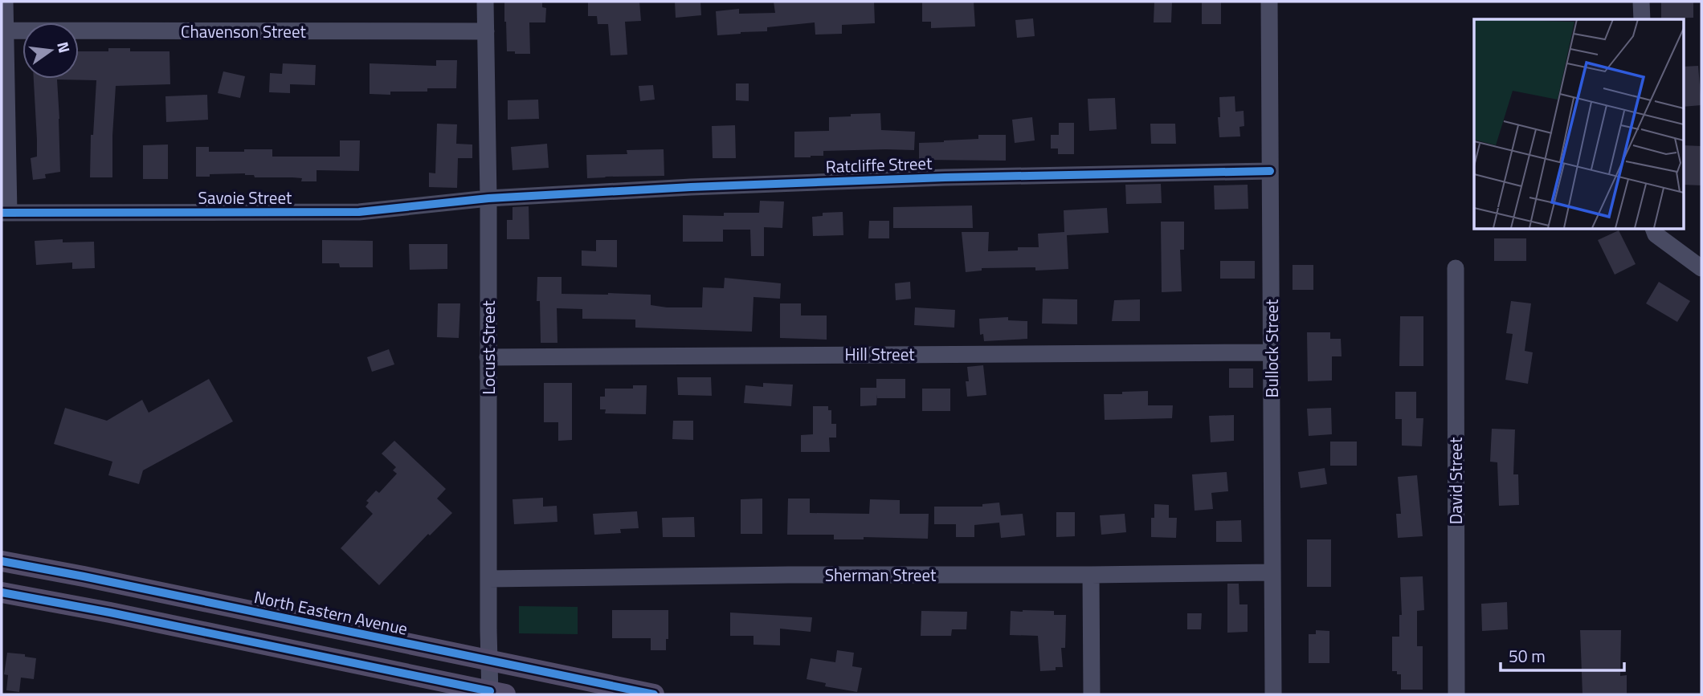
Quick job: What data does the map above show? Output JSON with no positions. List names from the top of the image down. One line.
{"streets":{"main road":["North Eastern Avenue"],"street":["Chavenson Street","Ratcliffe Street","Savoie Street","Locust Street","Bullock Street","Hill Street","David Street","Sherman Street"]},"crossings":[["Chavenson Street","Locust Street"],["Ratcliffe Street","Savoie Street"],["Ratcliffe Street","Locust Street"],["Ratcliffe Street","Bullock Street"],["Savoie Street","Locust Street"],["Locust Street","Hill Street"],["Locust Street","Sherman Street"],["Locust Street","North Eastern Avenue"],["Bullock Street","Hill Street"],["Bullock Street","Sherman Street"]],"scale_bar":"50 m","north":"right"}
